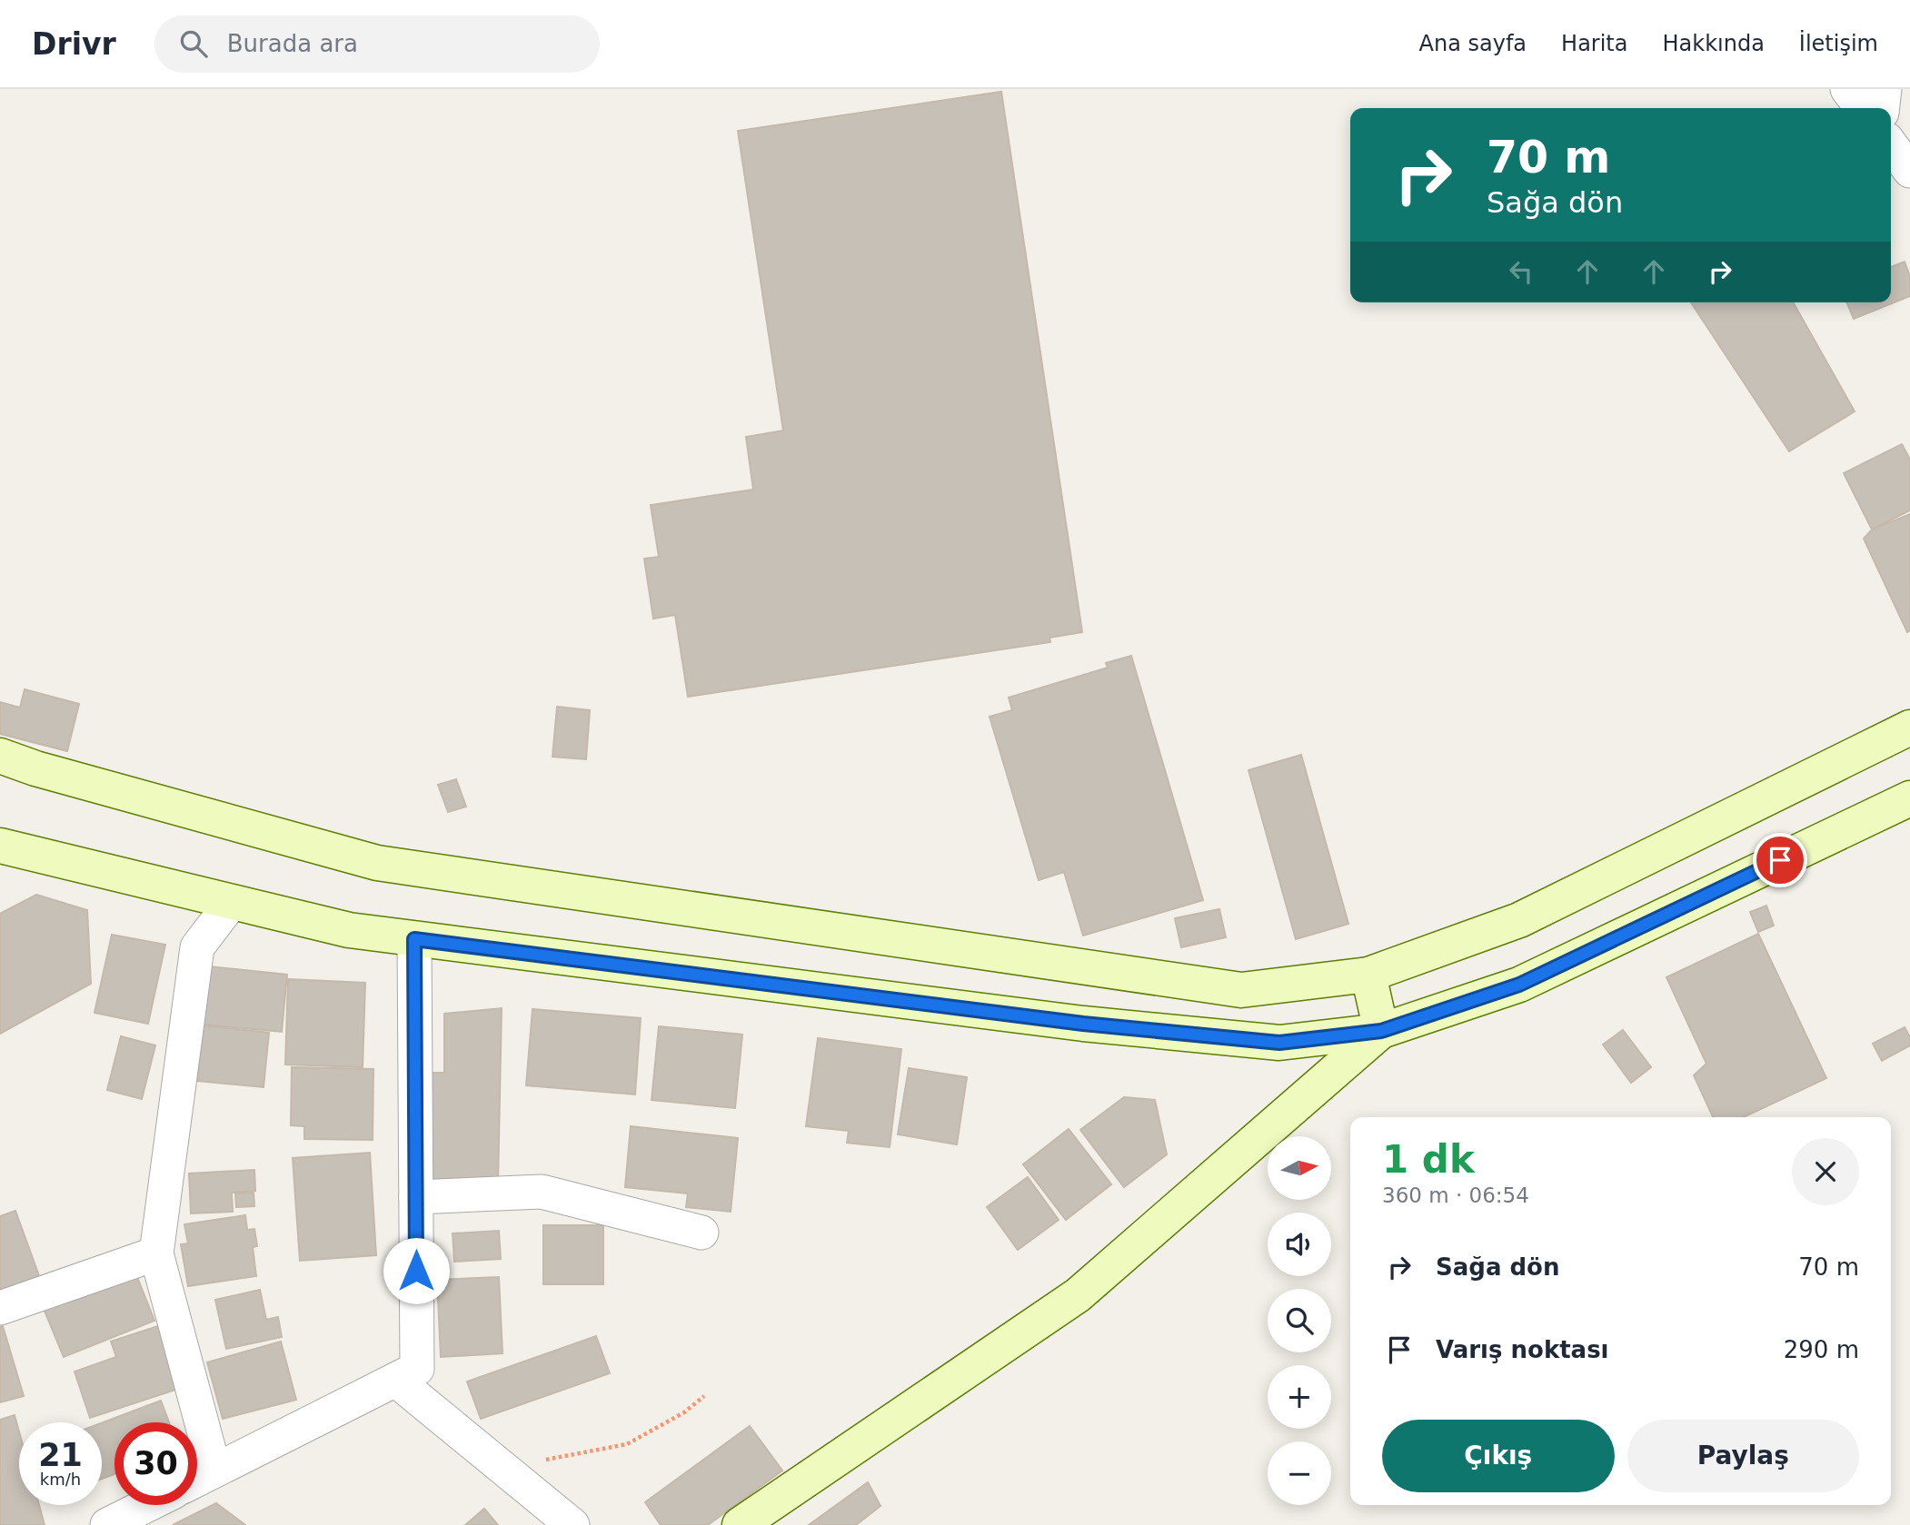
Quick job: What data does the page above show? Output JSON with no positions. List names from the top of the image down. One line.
{"north":"right","page":{"header":"Drivr","search":"Burada ara","nav":["Ana sayfa","Harita","Hakkında","İletişim"],"turn":["70 m","Sağa dön"],"heading":["1 dk","360 m · 06:54"],"map_buttons":["+","−"],"list":[{"name":"Sağa dön","value":"70 m"},{"name":"Varış noktası","value":"290 m"}],"buttons":["Çıkış","Paylaş"],"speed":"21 km/h","limit":"30"}}
